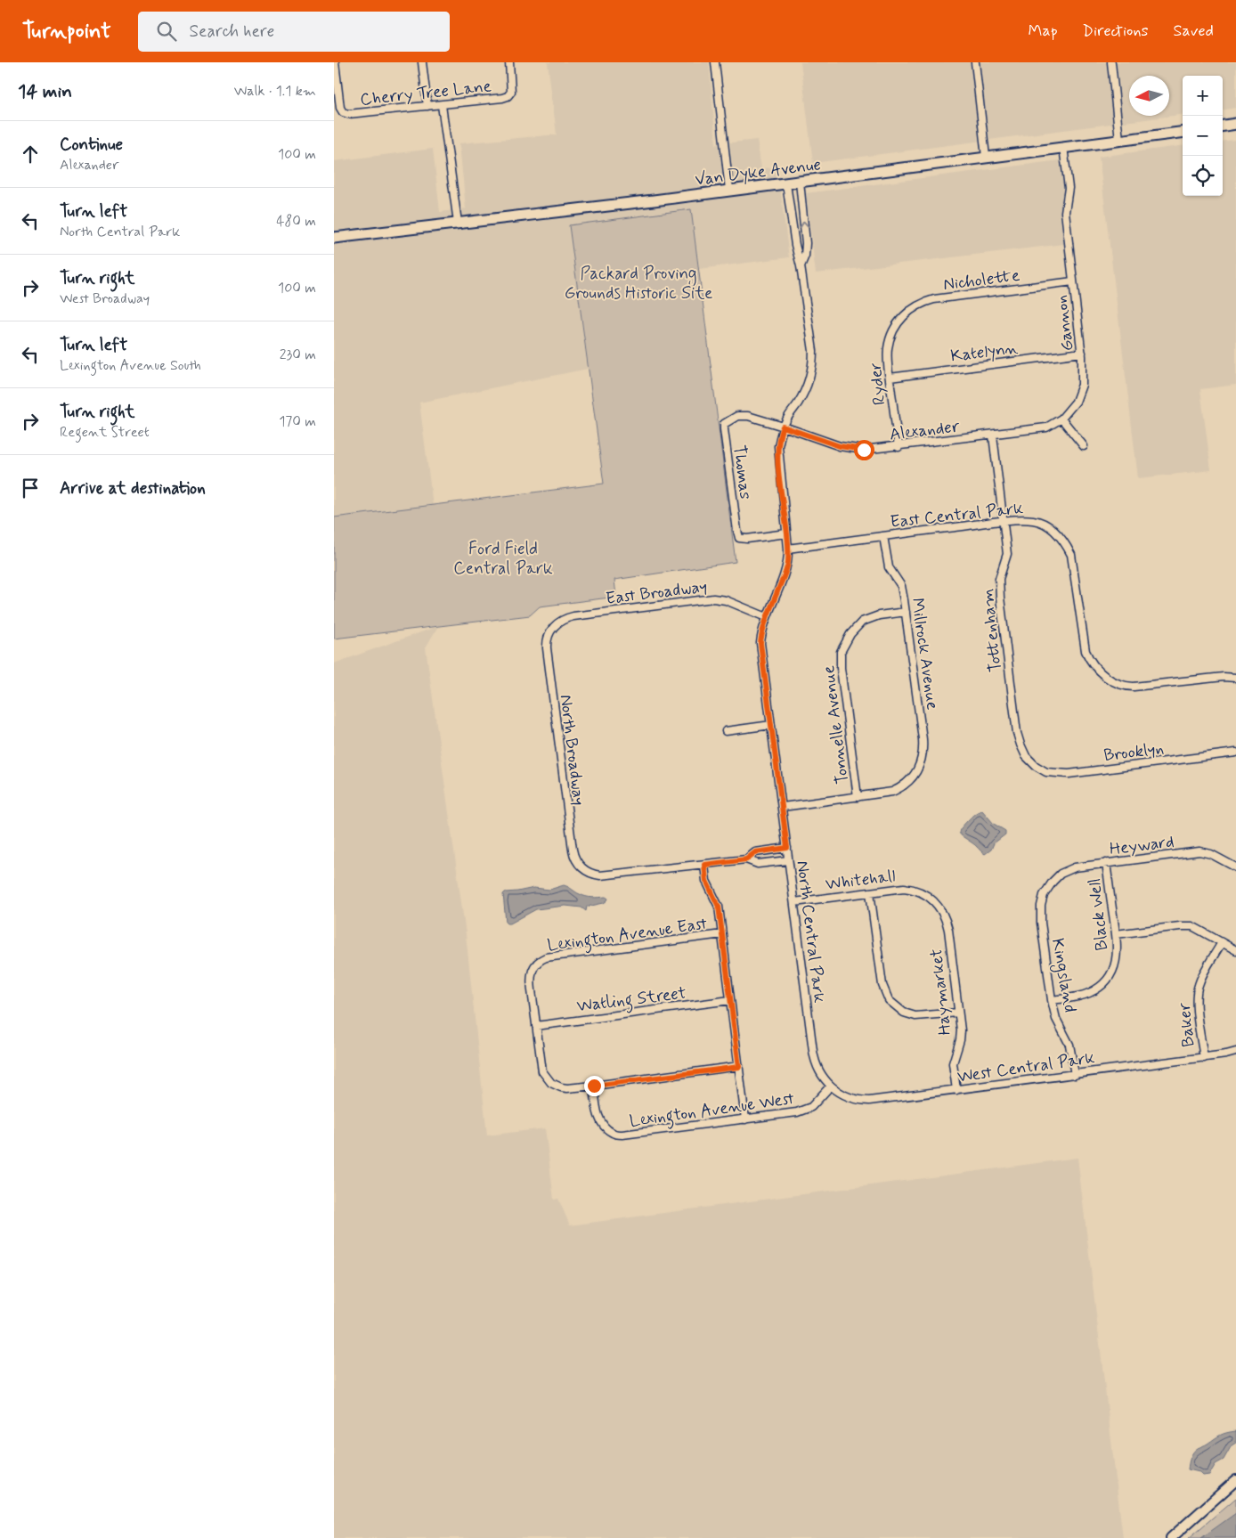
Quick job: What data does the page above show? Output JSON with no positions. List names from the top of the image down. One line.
{"streets":{"main road":["Van Dyke Avenue"],"street":["Cherry Tree Lane","Nicholette","Gannon","Katelynn","Ryder","Alexander","Thomas","East Central Park","East Broadway","Tottenham","Millrock Avenue","Tonnelle Avenue","North Broadway","Brooklyn","Heyward","Whitehall","Black Well","North Central Park","Lexington Avenue East","Kingsland","Haymarket","Watling Street","Baker","West Central Park","Lexington Avenue West"]},"crossings":[["Van Dyke Avenue","Gannon"],["Van Dyke Avenue","North Central Park"],["Nicholette","Gannon"],["Nicholette","Ryder"],["Gannon","Katelynn"],["Gannon","Alexander"],["Gannon","Tottenham"],["Katelynn","Ryder"],["Ryder","Alexander"],["Alexander","Thomas"],["Alexander","Tottenham"],["Alexander","North Central Park"],["Thomas","North Central Park"],["East Central Park","Tottenham"],["East Central Park","Millrock Avenue"],["East Central Park","North Central Park"],["East Broadway","North Broadway"],["East Broadway","North Central Park"],["Tottenham","Brooklyn"],["Millrock Avenue","Tonnelle Avenue"],["Heyward","Black Well"],["Heyward","Kingsland"],["Whitehall","North Central Park"],["Whitehall","Haymarket"],["Black Well","Kingsland"],["North Central Park","West Central Park"],["Lexington Avenue East","Watling Street"],["Kingsland","West Central Park"],["Haymarket","West Central Park"],["Baker","West Central Park"],["West Central Park","Lexington Avenue West"]],"parks":["Packard Proving Grounds Historic Site","Ford Field Central Park"],"north":"left","page":{"header":"Turnpoint","search":"Search here","nav":["Map","Directions","Saved"],"heading":["14 min","Walk · 1.1 km"],"map_buttons":["+","−"],"list":[["Continue","Alexander","100 m"],["Turn left","North Central Park","480 m"],["Turn right","West Broadway","100 m"],["Turn left","Lexington Avenue South","230 m"],["Turn right","Regent Street","170 m"],"Arrive at destination"]}}
